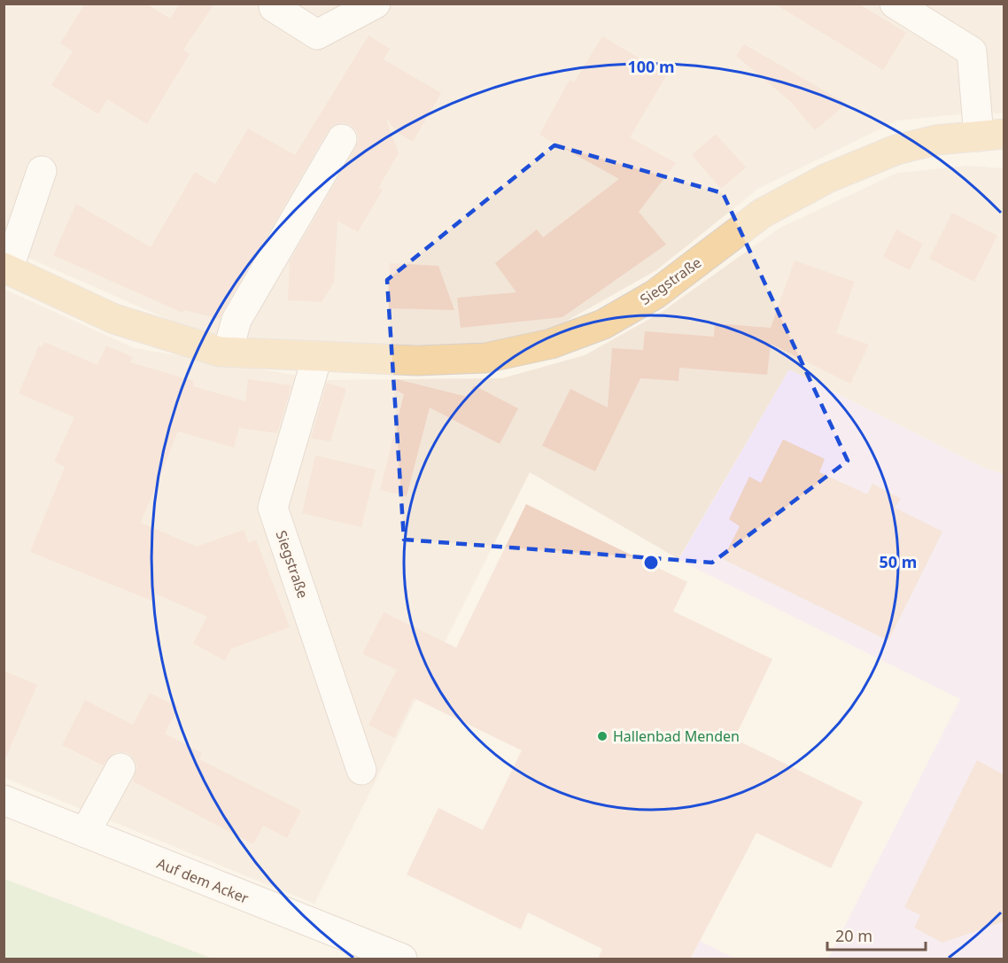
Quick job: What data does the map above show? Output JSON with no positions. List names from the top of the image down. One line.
{"streets":{"main road":["Siegstraße"],"street":["Auf dem Acker"]},"places":["Hallenbad Menden"],"scale_bar":"20 m","rings":["100 m","50 m"]}
